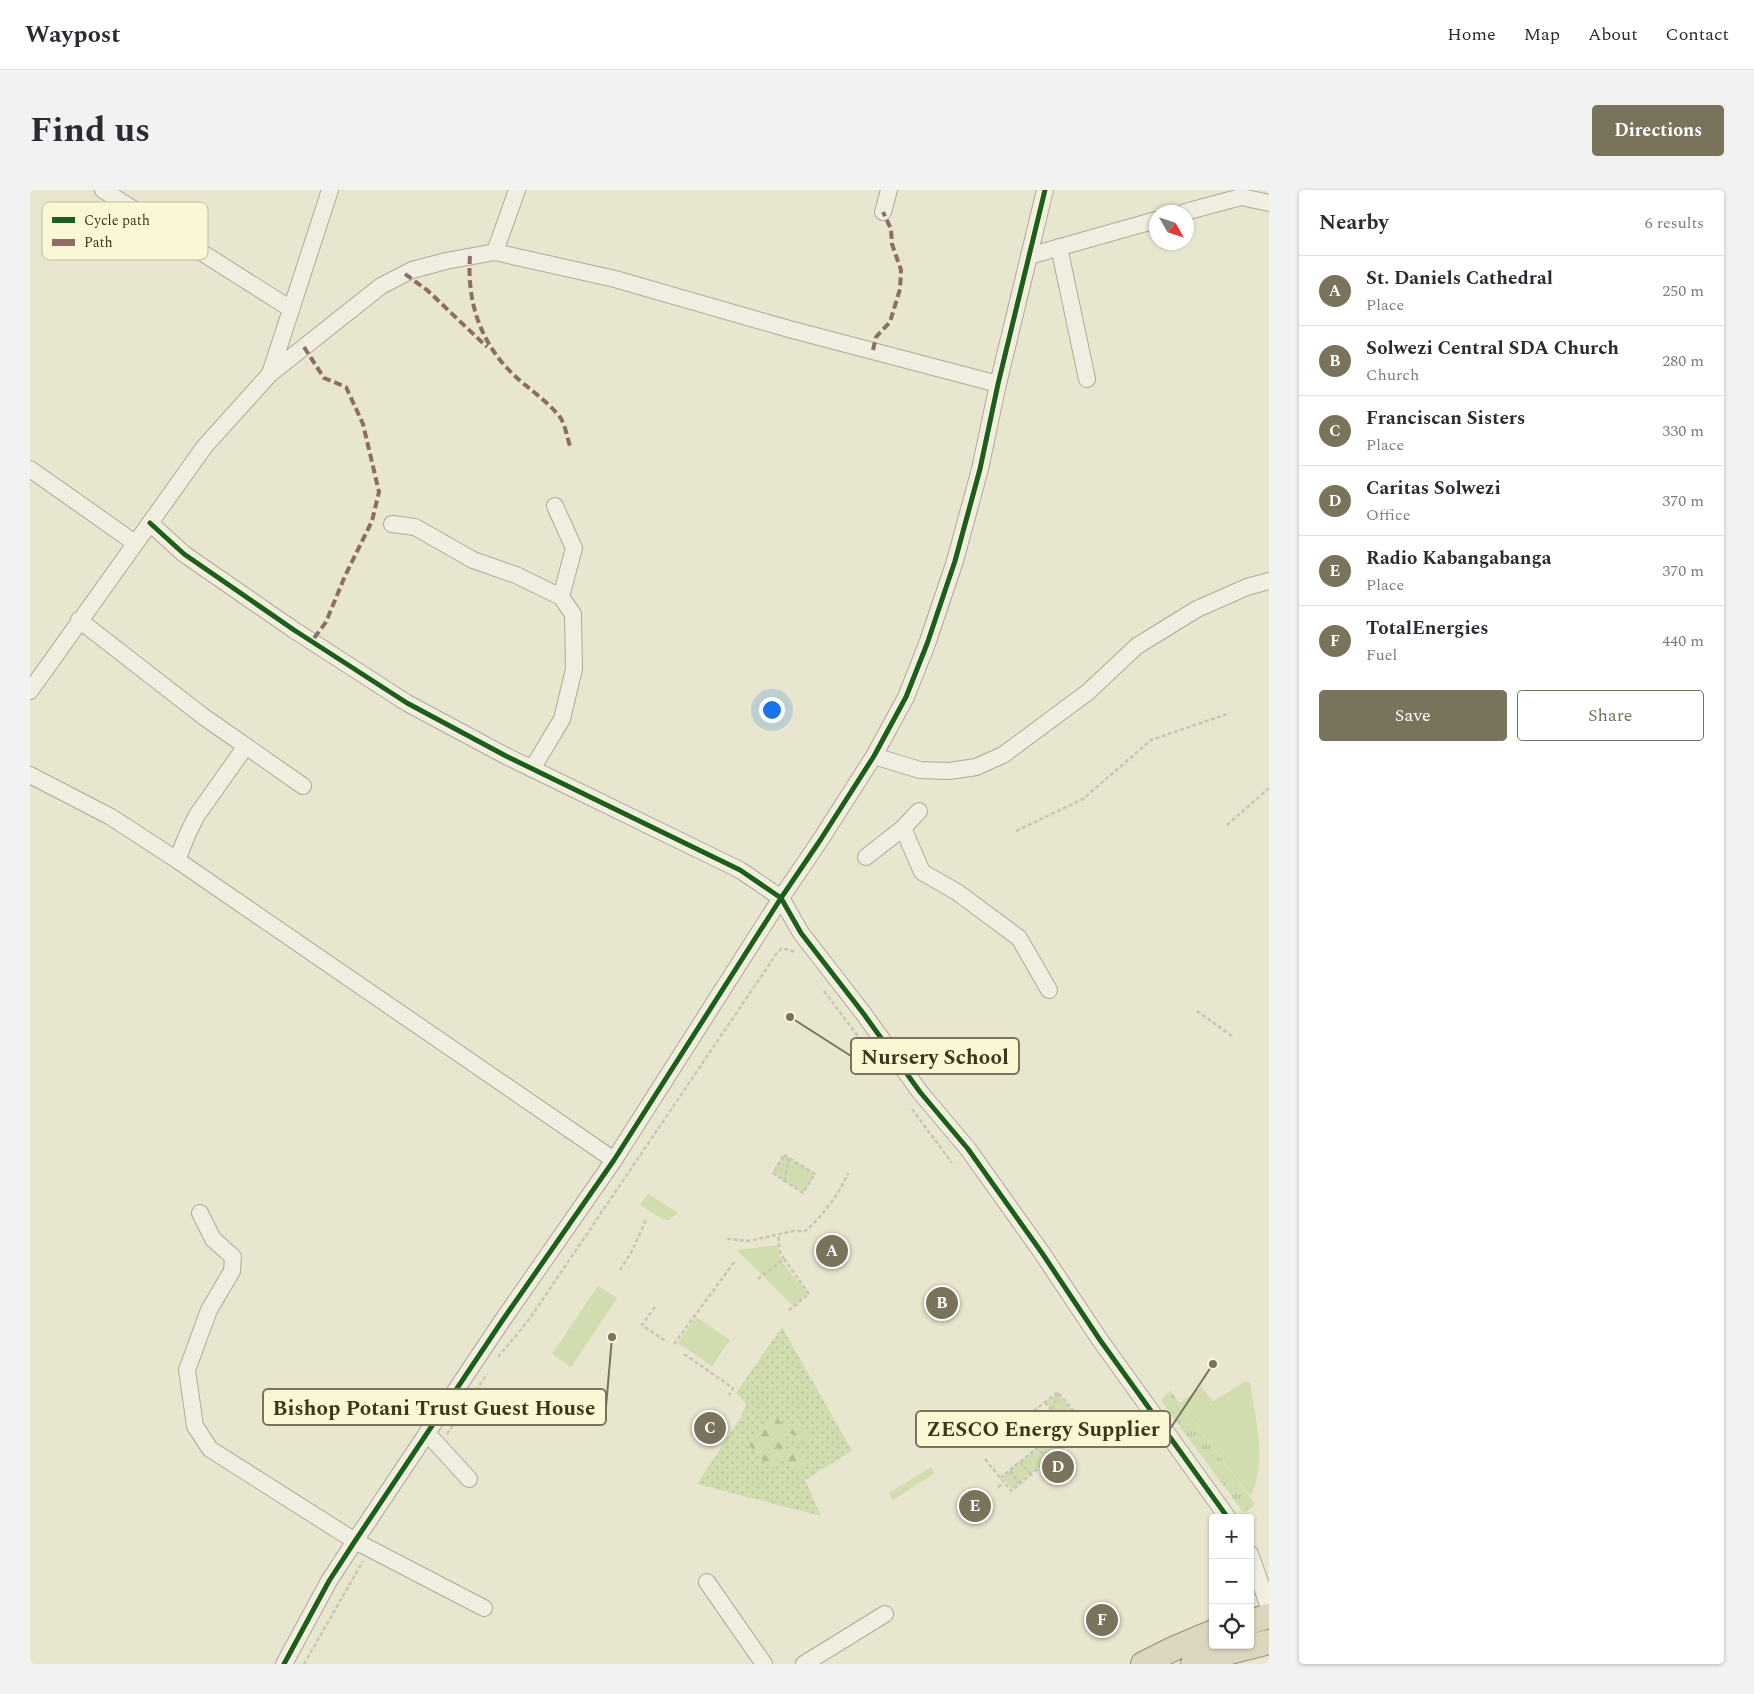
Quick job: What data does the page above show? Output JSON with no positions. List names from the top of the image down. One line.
{"places":["Nursery School","Bishop Potani Trust Guest House","ZESCO Energy Supplier"],"legend":["Cycle path","Path"],"north":"bottom right","page":{"header":"Waypost","nav":["Home","Map","About","Contact"],"title":"Find us","buttons":["Directions",["Save","Share"]],"heading":["Nearby","6 results"],"list":[{"mark":"A","name":"St. Daniels Cathedral","note":"Place","value":"250 m"},{"mark":"B","name":"Solwezi Central SDA Church","note":"Church","value":"280 m"},{"mark":"C","name":"Franciscan Sisters","note":"Place","value":"330 m"},{"mark":"D","name":"Caritas Solwezi","note":"Office","value":"370 m"},{"mark":"E","name":"Radio Kabangabanga","note":"Place","value":"370 m"},{"mark":"F","name":"TotalEnergies","note":"Fuel","value":"440 m"}],"pins":["A","B","C","D","E","F"],"map_buttons":["+","−"]}}
